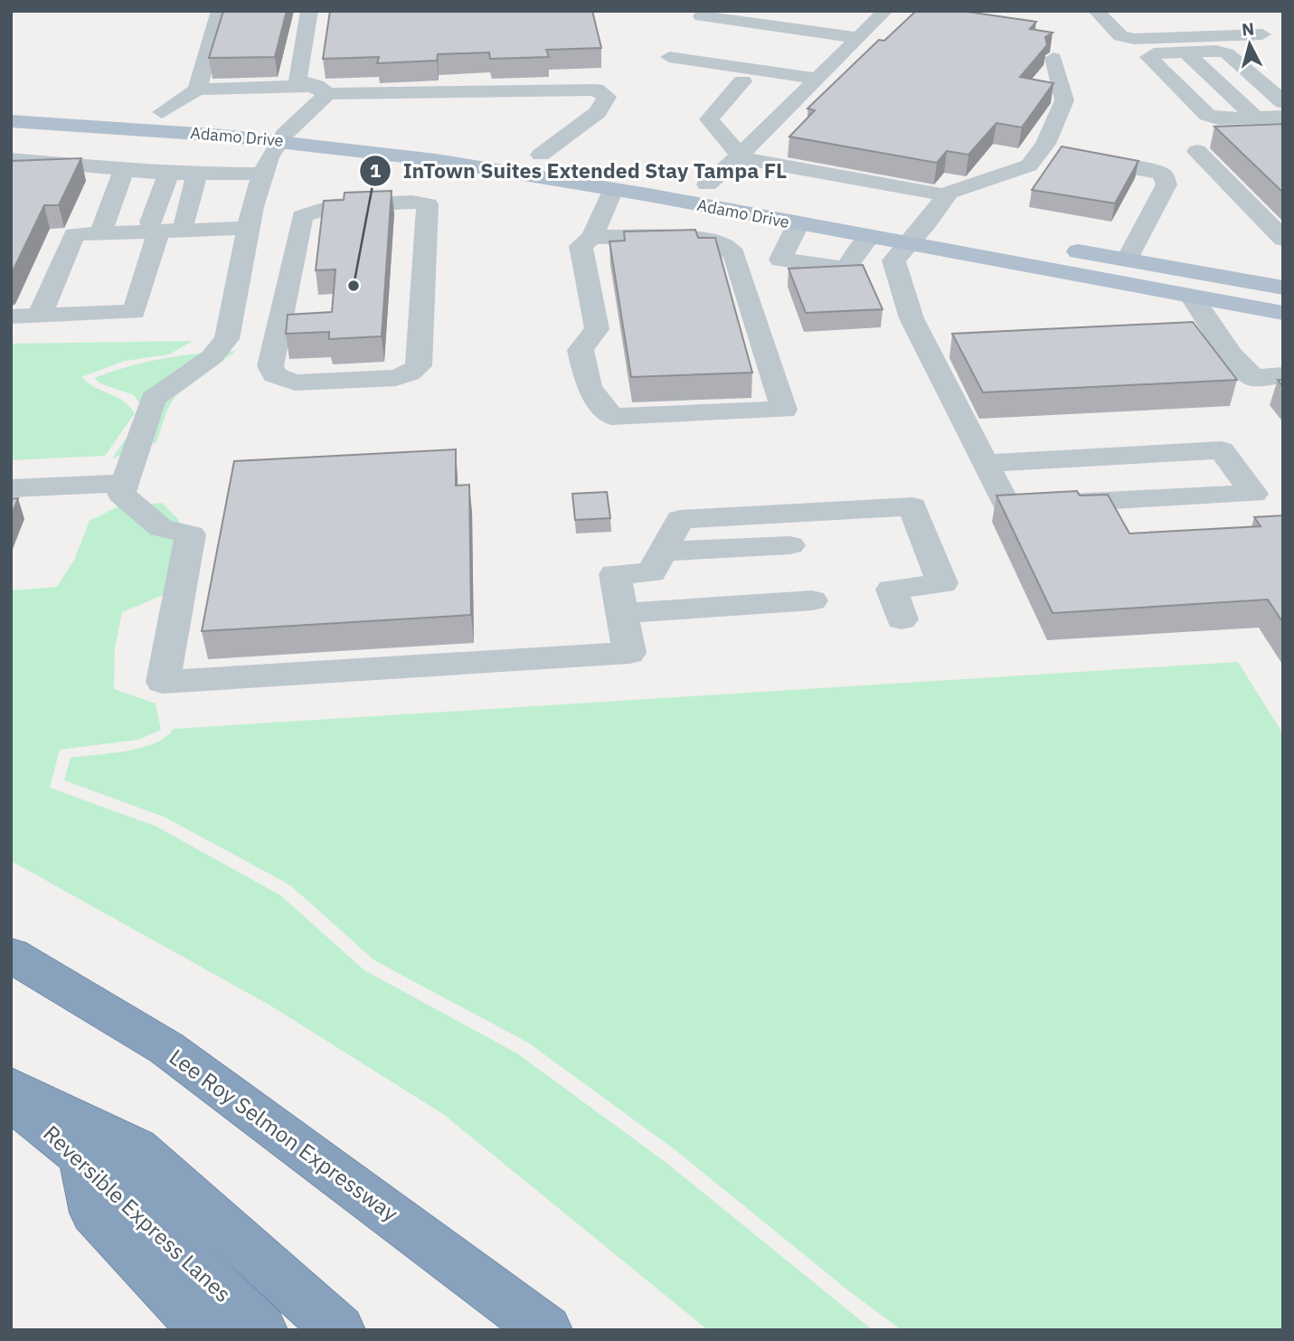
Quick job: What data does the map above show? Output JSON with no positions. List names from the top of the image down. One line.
{"streets":{"highway":["Lee Roy Selmon Expressway","Reversible Express Lanes"],"main road":["Adamo Drive"]},"places":["InTown Suites Extended Stay Tampa FL"],"north":"top"}
